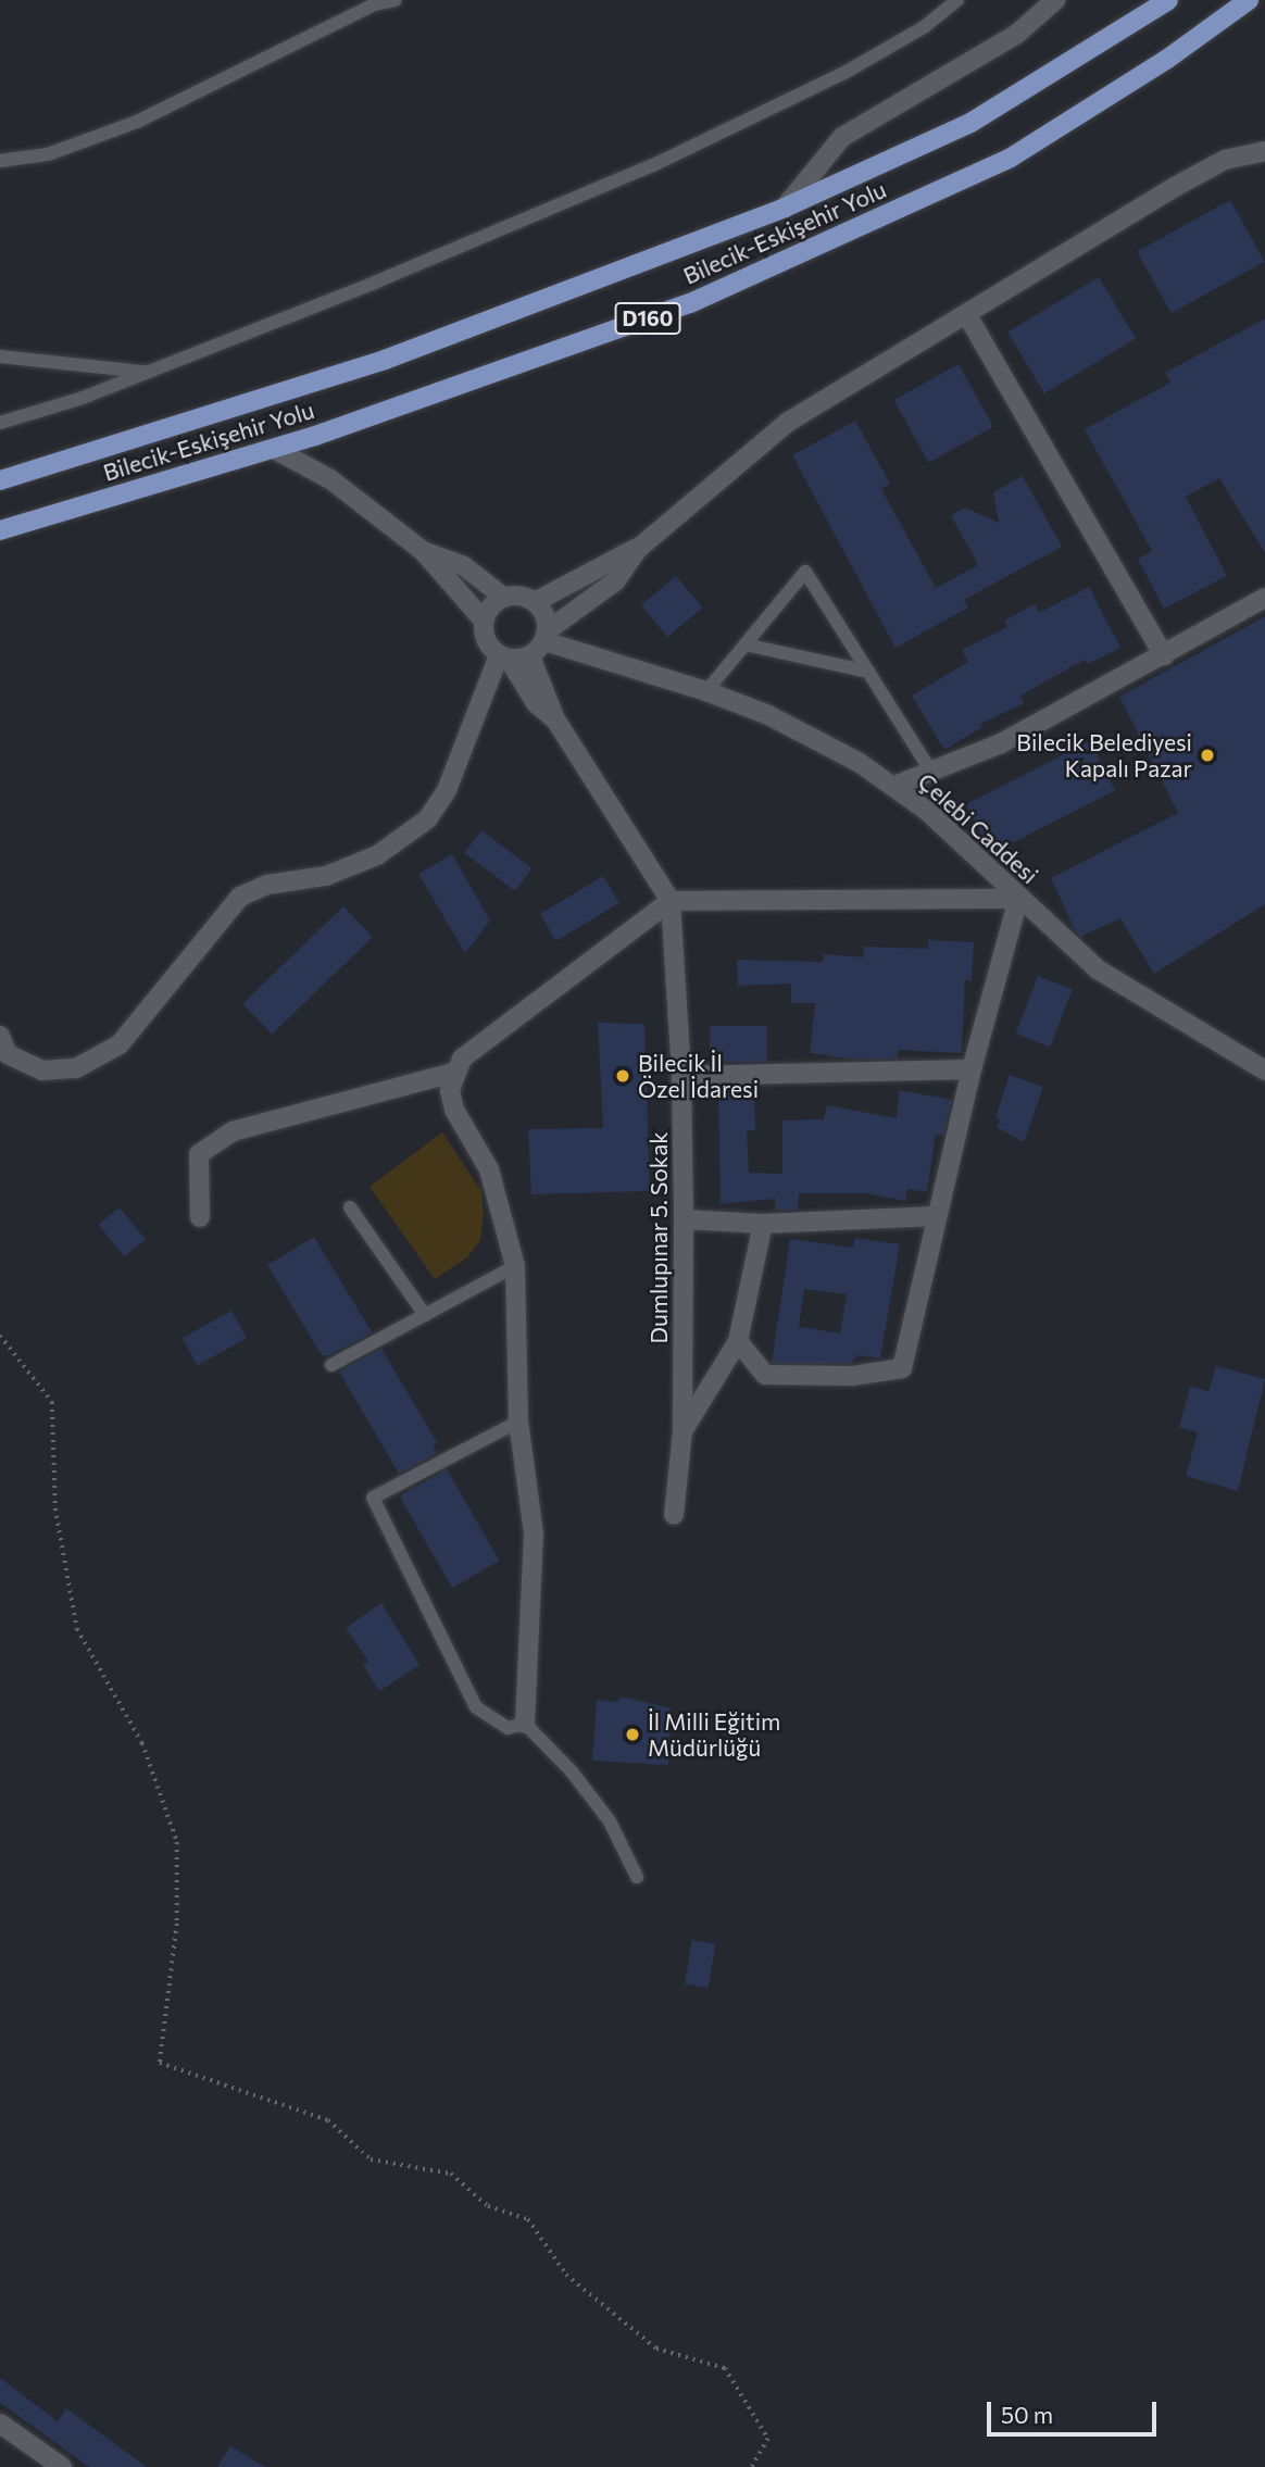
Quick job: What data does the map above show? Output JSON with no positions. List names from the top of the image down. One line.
{"streets":{"main road":["Bilecik-Eskişehir Yolu","D160"],"street":["Çelebi Caddesi","Dumlupınar 5. Sokak"]},"crossings":[["Çelebi Caddesi","Dumlupınar 5. Sokak"]],"places":["Bilecik Belediyesi Kapalı Pazar","Bilecik İl Özel İdaresi","İl Milli Eğitim Müdürlüğü"],"scale_bar":"50 m"}
